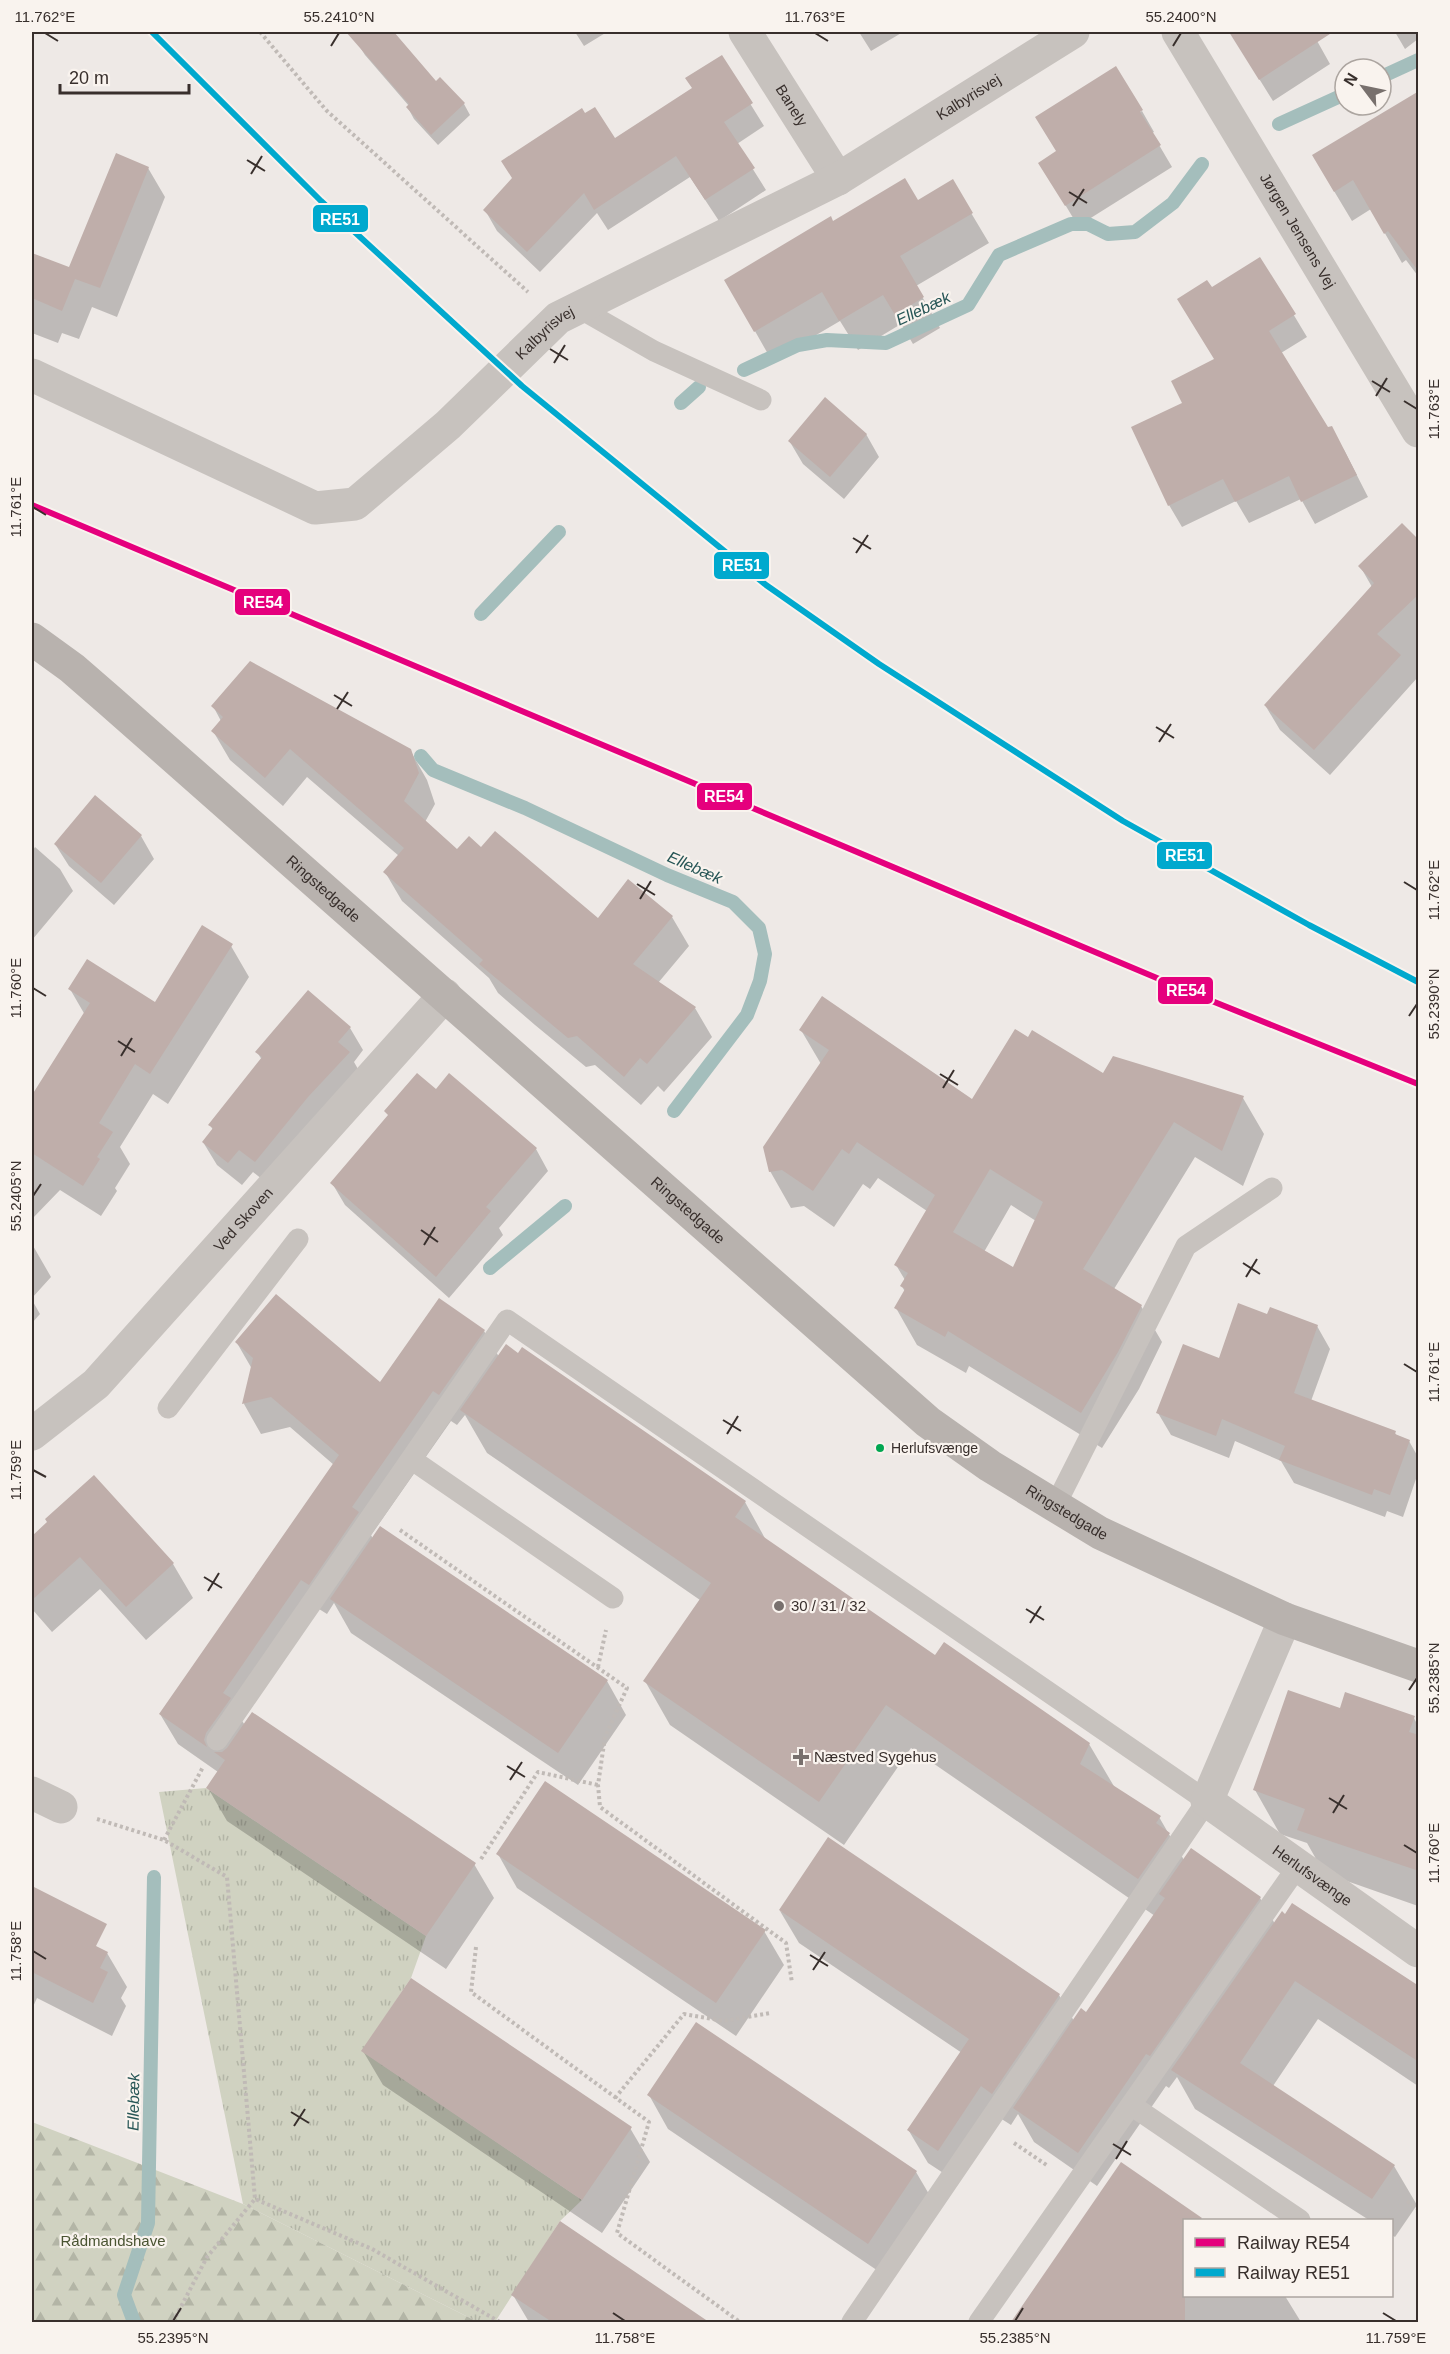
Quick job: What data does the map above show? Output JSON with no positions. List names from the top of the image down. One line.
{"streets":{"street":["Kalbyrisvej","Banely","Jørgen Jensens Vej","Ringstedgade","Ved Skoven","Herlufsvænge"]},"crossings":[["Kalbyrisvej","Banely"],["Ringstedgade","Ved Skoven"]],"water":["Ellebæk"],"parks":["Rådmandshave"],"places":{"other":["Herlufsvænge","30 / 31 / 32"],"health":["Næstved Sygehus"]},"lines":["rail line RE51","rail line RE54"],"legend":["Railway RE54","Railway RE51"],"scale_bar":"20 m","north":"top left","coordinates":["11.762°E","55.2410°N","11.763°E","55.2400°N","11.761°E","11.760°E","55.2390°N","55.2405°N","11.759°E","55.2385°N","11.758°E","55.2395°N"]}
